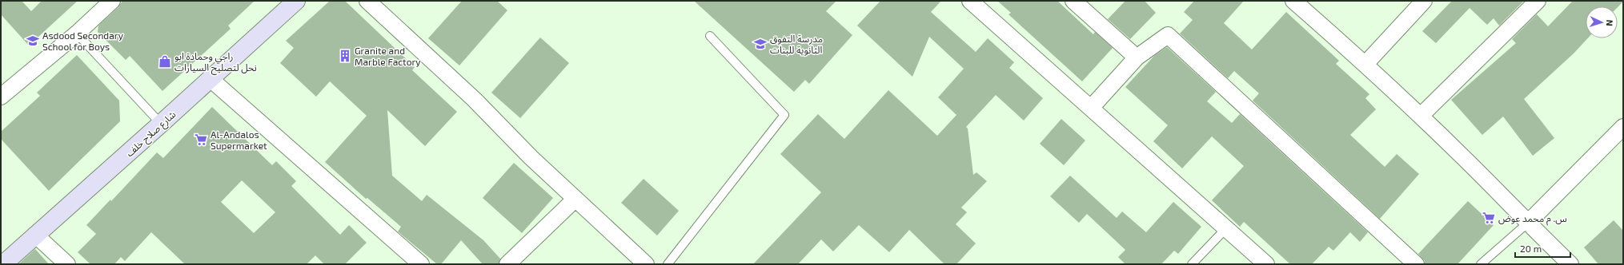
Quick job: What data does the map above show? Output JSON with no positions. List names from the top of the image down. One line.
{"streets":{"main road":["شارع صلاح خلف"]},"places":{"school or university":["Asdood Secondary School for Boys","مدرسة التفوق الثانوية للبنات"],"building":["Granite and Marble Factory"],"shop":["راجي وحمادة ابو نحل لتصليح السيارات"],"supermarket":["Al-Andalos Supermarket","س. م محمد عوض"]},"scale_bar":"20 m","north":"right"}
